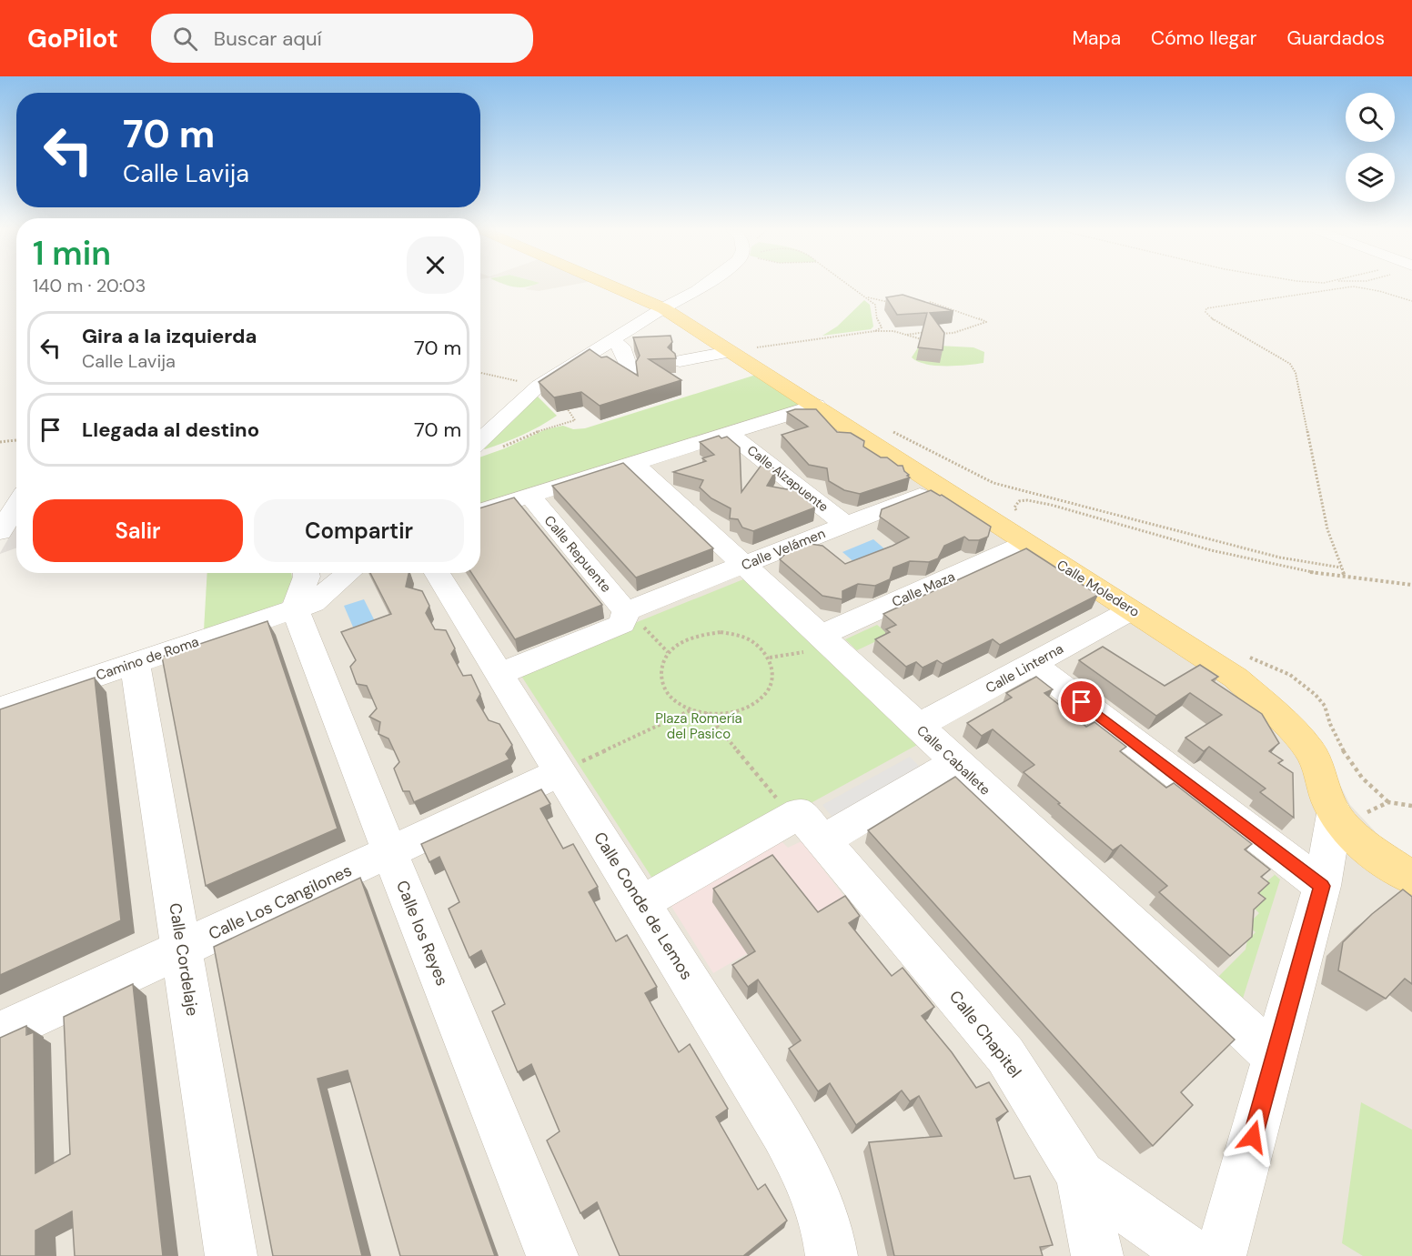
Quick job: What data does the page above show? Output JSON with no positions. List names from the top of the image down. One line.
{"streets":{"main road":["Calle Moledero"],"street":["Calle Alzapuente","Calle Velámen","Calle Repuente","Calle Maza","Camino de Roma","Calle Linterna","Calle Caballete","Calle Los Cangilones","Calle Conde de Lemos","Calle los Reyes","Calle Cordelaje","Calle Chapitel"]},"crossings":[["Calle Alzapuente","Calle Velámen"],["Calle Velámen","Calle Repuente"],["Calle Velámen","Calle Moledero"],["Calle Velámen","Calle Caballete"],["Calle Moledero","Calle Maza"],["Calle Moledero","Calle Linterna"],["Calle Maza","Calle Caballete"],["Camino de Roma","Calle los Reyes"],["Camino de Roma","Calle Cordelaje"],["Calle Linterna","Calle Caballete"],["Calle Los Cangilones","Calle Conde de Lemos"],["Calle Los Cangilones","Calle los Reyes"],["Calle Los Cangilones","Calle Cordelaje"]],"parks":["Plaza Romería del Pasico"],"page":{"header":"GoPilot","search":"Buscar aquí","nav":["Mapa","Cómo llegar","Guardados"],"turn":["70 m","Calle Lavija"],"heading":["1 min","140 m · 20:03"],"list":[{"name":"Gira a la izquierda","note":"Calle Lavija","value":"70 m"},{"name":"Llegada al destino","value":"70 m"}],"buttons":["Salir","Compartir"]}}
